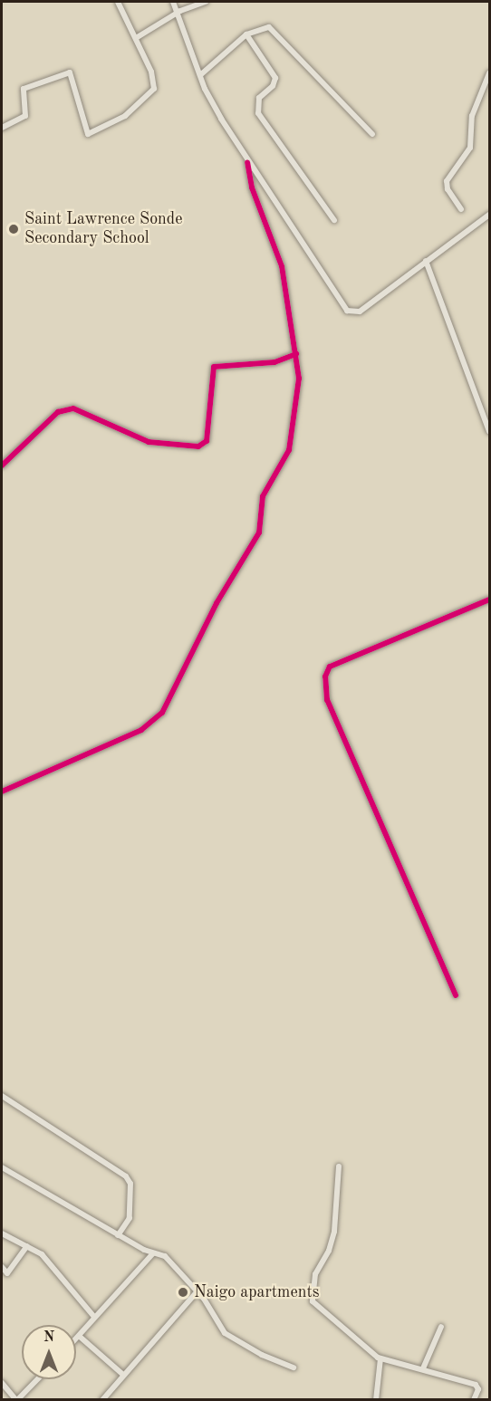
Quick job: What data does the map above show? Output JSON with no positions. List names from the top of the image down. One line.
{"places":["Saint Lawrence Sonde Secondary School","Naigo apartments"],"north":"top"}
